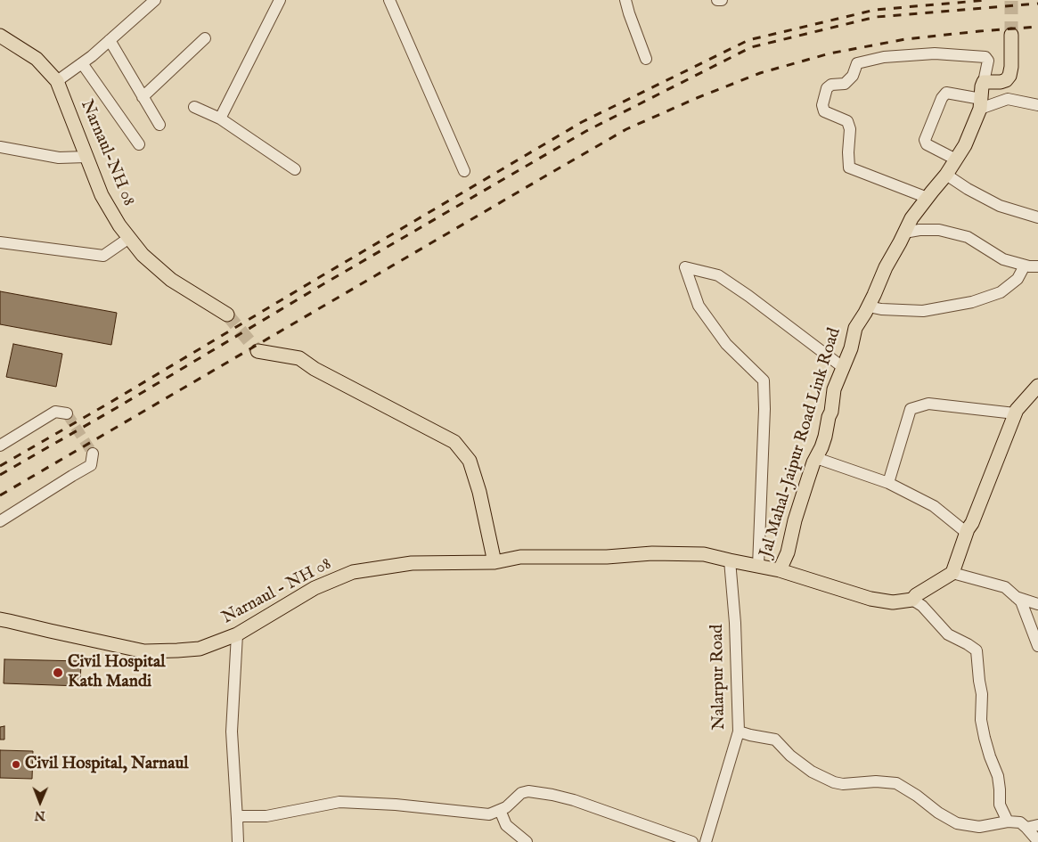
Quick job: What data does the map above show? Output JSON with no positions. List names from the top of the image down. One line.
{"streets":{"main road":["Narnaul-NH 08","Jal Mahal-Jaipur Road Link Road","Narnaul - NH 08"],"street":["Nalarpur Road"]},"crossings":[["Jal Mahal-Jaipur Road Link Road","Narnaul - NH 08"],["Narnaul - NH 08","Nalarpur Road"]],"places":["Civil Hospital Kath Mandi","Civil Hospital, Narnaul"],"north":"bottom"}
